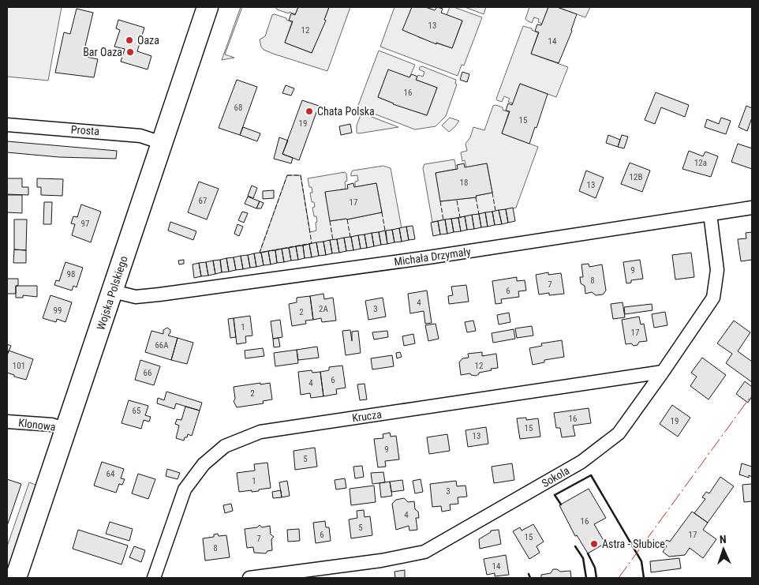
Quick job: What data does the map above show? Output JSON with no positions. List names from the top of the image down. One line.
{"streets":{"main road":["Wojska Polskiego"],"street":["Prosta","Michała Drzymały","Krucza","Klonowa","Sokola"]},"crossings":[["Prosta","Wojska Polskiego"],["Michała Drzymały","Wojska Polskiego"],["Michała Drzymały","Sokola"],["Wojska Polskiego","Klonowa"],["Krucza","Sokola"]],"places":["Oaza","Bar Oaza","Chata Polska","Astra - Słubice"],"house_numbers":["13","12","14","16","68","15","19","12a","12B","18","13","67","17","97","9","98","8","7","6","4","2A","3","99","2","1","17","66A","101","12","66","6","4","2","65","16","19","15","13","9","5","64","1","3","4","16","5","6","17","15","7","8","14"],"north":"top"}
